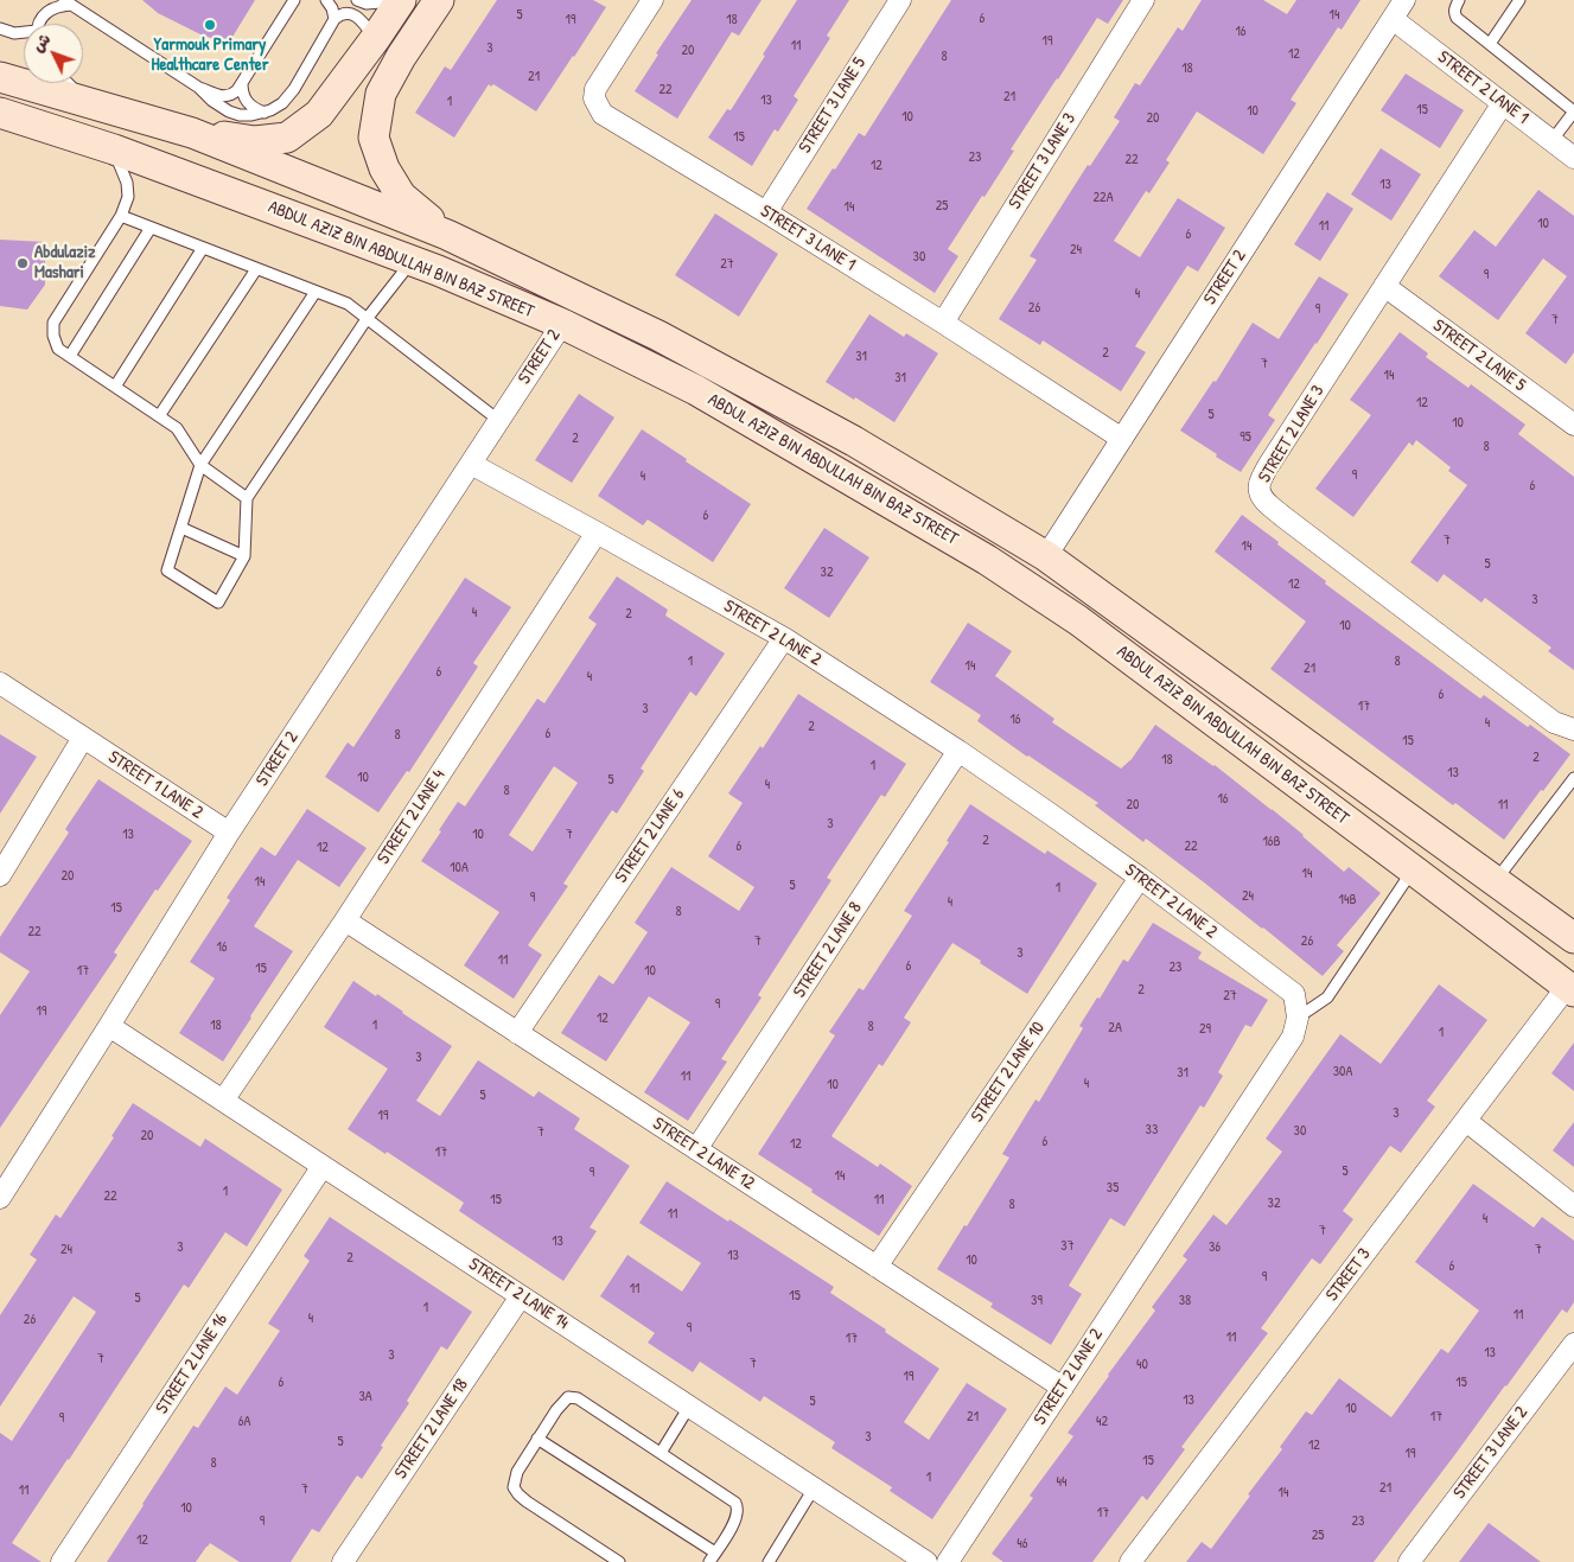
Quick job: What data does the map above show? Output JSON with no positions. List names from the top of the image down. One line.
{"streets":{"street":["STREET 2 LANE 1","STREET 3 LANE 5","STREET 3 LANE 3","STREET 3 LANE 1","ABDUL AZIZ BIN ABDULLAH BIN BAZ STREET","STREET 2","STREET 2 LANE 5","STREET 2 LANE 3","STREET 2 LANE 2","STREET 1 LANE 2","STREET 2 LANE 4","STREET 2 LANE 6","STREET 2 LANE 8","STREET 2 LANE 10","STREET 2 LANE 12","STREET 3","STREET 2 LANE 14","STREET 2 LANE 16","STREET 2 LANE 18","STREET 3 LANE 2"]},"crossings":[["STREET 2 LANE 1","STREET 2"],["STREET 2 LANE 1","STREET 2 LANE 3"],["STREET 3 LANE 5","STREET 3 LANE 1"],["STREET 3 LANE 3","STREET 3 LANE 1"],["STREET 3 LANE 1","STREET 2"],["ABDUL AZIZ BIN ABDULLAH BIN BAZ STREET","STREET 2"],["ABDUL AZIZ BIN ABDULLAH BIN BAZ STREET","STREET 3"],["STREET 2","STREET 2 LANE 2"],["STREET 2","STREET 1 LANE 2"],["STREET 2","STREET 2 LANE 14"],["STREET 2 LANE 5","STREET 2 LANE 3"],["STREET 2 LANE 2","STREET 2 LANE 4"],["STREET 2 LANE 2","STREET 2 LANE 6"],["STREET 2 LANE 2","STREET 2 LANE 8"],["STREET 2 LANE 2","STREET 2 LANE 10"],["STREET 2 LANE 2","STREET 2 LANE 12"],["STREET 2 LANE 4","STREET 2 LANE 12"],["STREET 2 LANE 4","STREET 2 LANE 14"],["STREET 2 LANE 6","STREET 2 LANE 12"],["STREET 2 LANE 8","STREET 2 LANE 12"],["STREET 2 LANE 10","STREET 2 LANE 12"],["STREET 2 LANE 14","STREET 2 LANE 16"],["STREET 2 LANE 14","STREET 2 LANE 18"]],"places":["Yarmouk Primary Healthcare Center","Abdulaziz Mashari"],"house_numbers":["5","14","6","19","18","16","19","11","3","20","12","8","18","21","22","21","13","1","15","10","10","20","15","23","22","12","13","22A","25","14","10","11","6","24","30","27","9","4","26","9","7","2","31","7","14","31","12","5","10","95","2","8","9","4","6","6","7","14","5","32","12","3","4","2","10","1","8","14","21","6","4","6","17","3","16","4","2","6","8","15","2","18","1","13","10","5","4","8","16","20","11","3","13","10","7","2","16B","6","22","12","10A","14","20","14","5","1","24","9","14B","4","15","8","22","7","26","16","3","11","6","23","15","17","10","2","27","9","19","12","18","1","8","2A","29","1","3","30A","31","11","4","10","5","3","19","33","30","7","20","6","12","17","5","9","14","35","1","22","15","11","32","8","11","4","7","13","37","3","36","24","7","13","2","10","6","9","11","15","5","39","38","1","11","4","26","9","11","17","13","3","7","7","40","19","6","15","3A","13","5","10","21","17","9","6A","42","3","5","12","19","15","8","1","44","21","7","11","14","10","17","9","23","25","12","46"],"north":"top left"}
